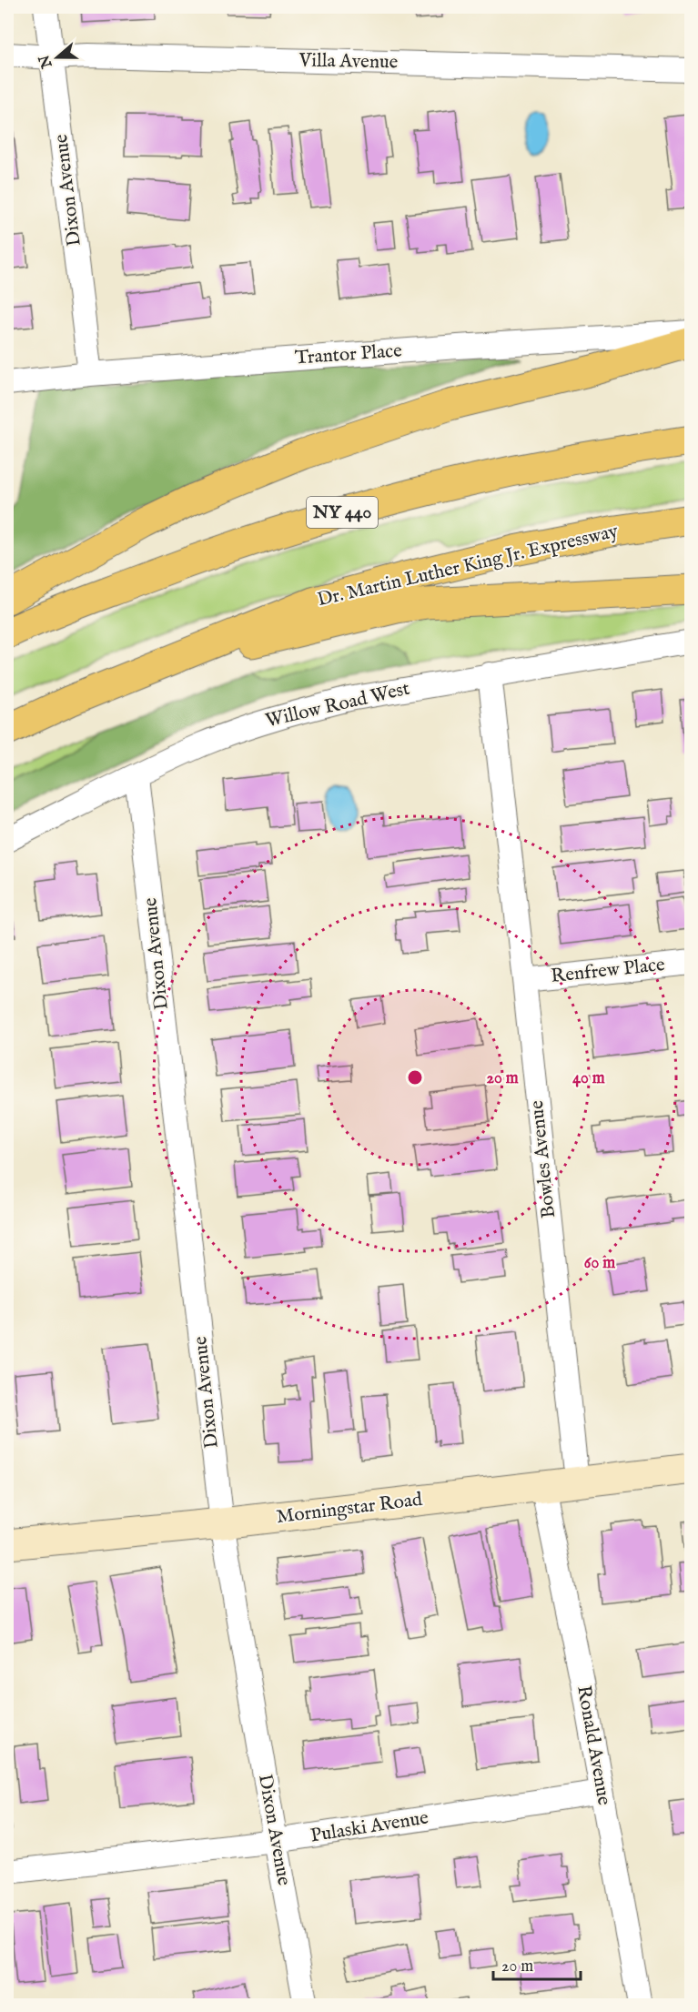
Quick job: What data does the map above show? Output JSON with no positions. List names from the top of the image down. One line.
{"streets":{"highway":["NY 440","Dr. Martin Luther King Jr. Expressway"],"main road":["Morningstar Road"],"street":["Villa Avenue","Dixon Avenue","Trantor Place","Willow Road West","Renfrew Place","Bowles Avenue","Ronald Avenue","Pulaski Avenue"]},"crossings":[["Villa Avenue","Dixon Avenue"],["Dixon Avenue","Trantor Place"],["Dixon Avenue","Willow Road West"],["Dixon Avenue","Morningstar Road"],["Dixon Avenue","Pulaski Avenue"],["Willow Road West","Bowles Avenue"],["Renfrew Place","Bowles Avenue"],["Bowles Avenue","Morningstar Road"],["Morningstar Road","Ronald Avenue"],["Ronald Avenue","Pulaski Avenue"]],"scale_bar":"20 m","north":"left","rings":["20 m","40 m","60 m"]}
